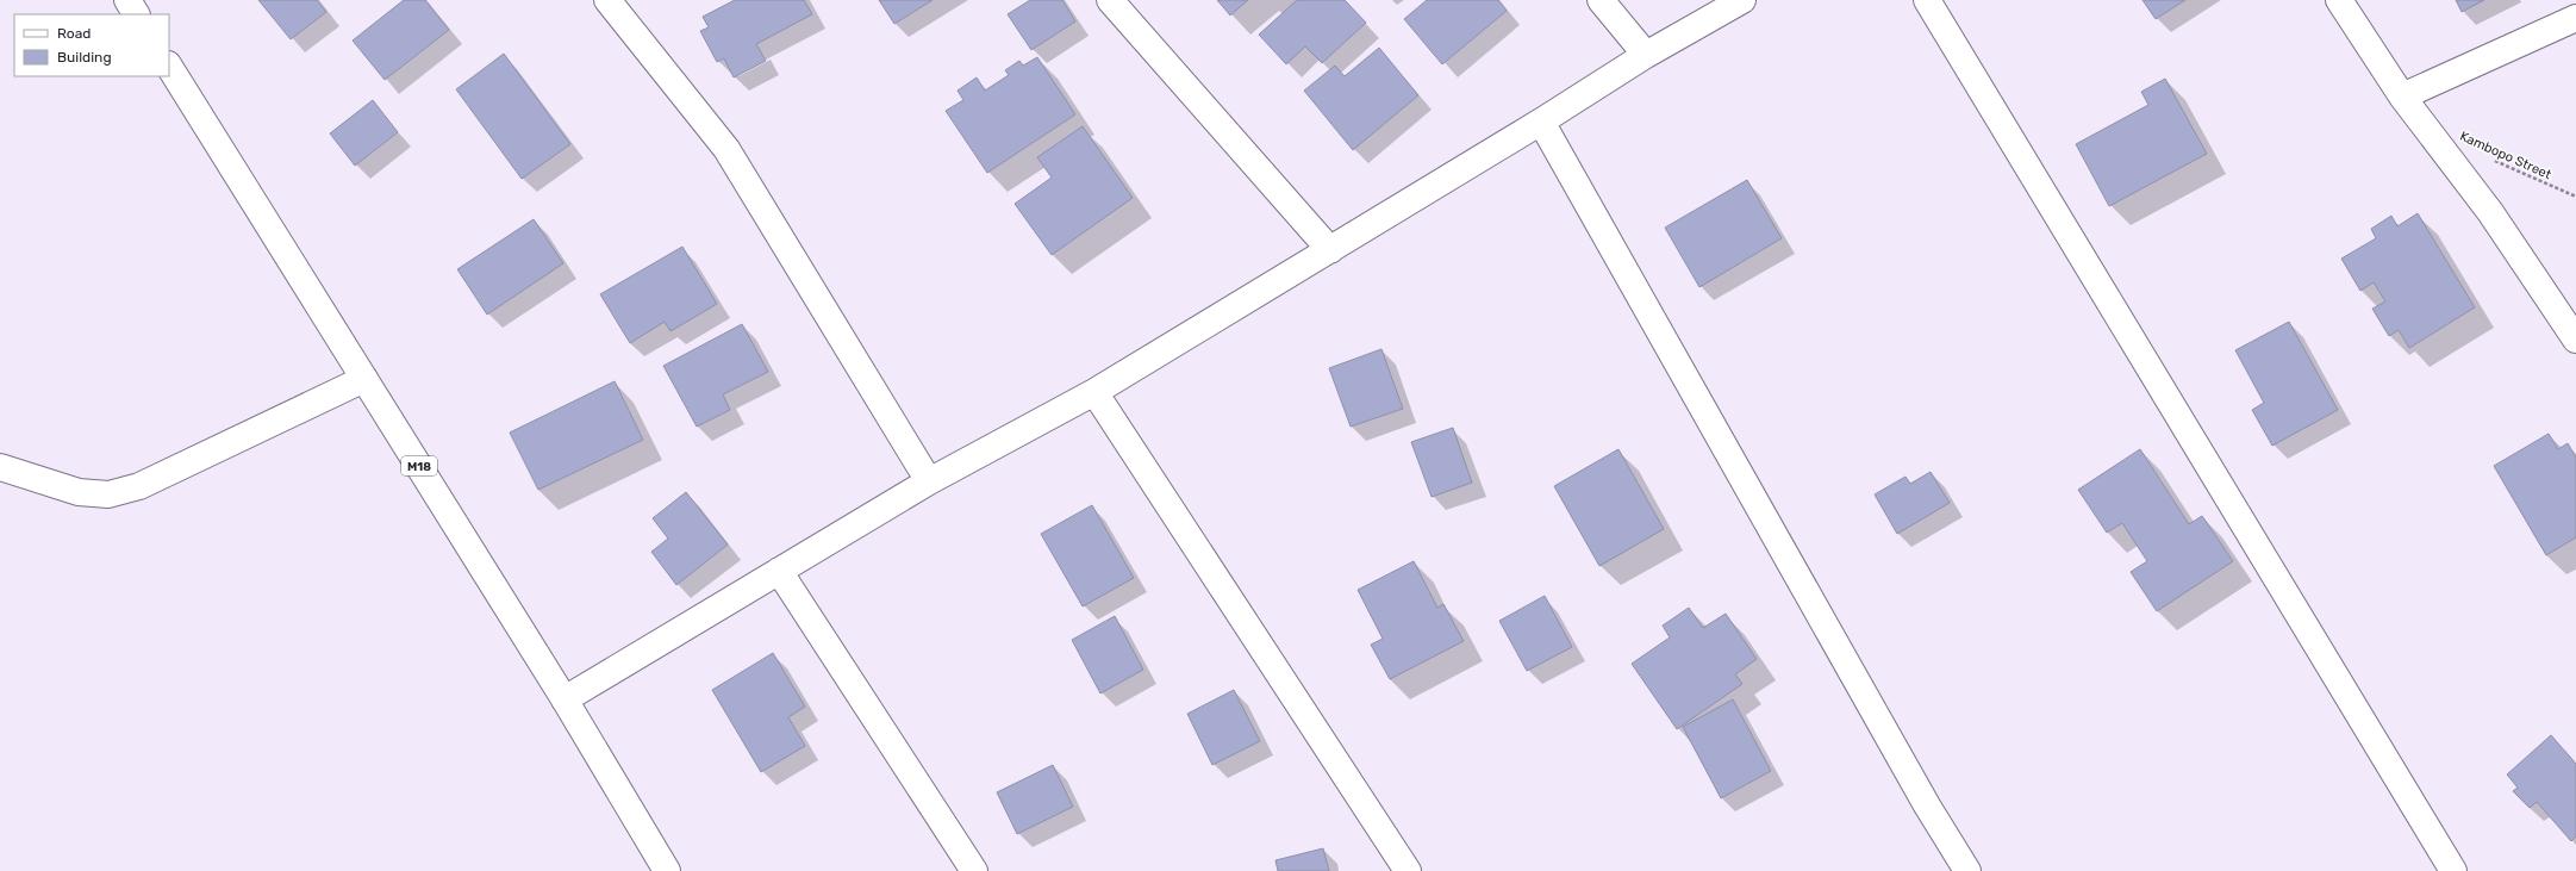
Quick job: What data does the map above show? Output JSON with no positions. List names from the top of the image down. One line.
{"streets":{"street":["M18"],"path":["Kambopo Street"]},"legend":["Road","Building"]}
